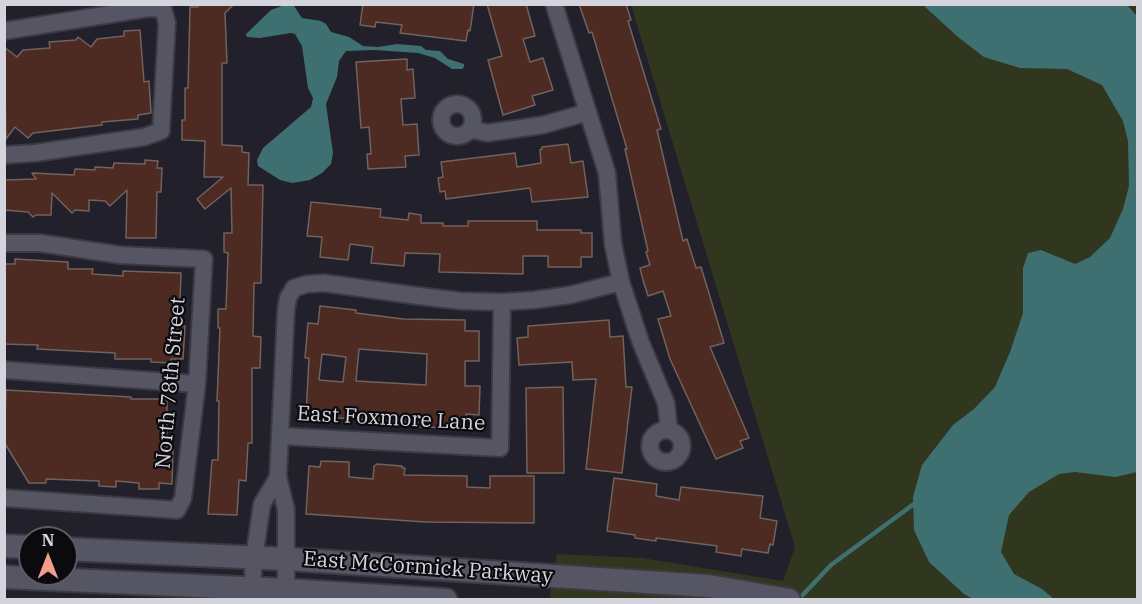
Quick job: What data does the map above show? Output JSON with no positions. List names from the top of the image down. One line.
{"streets":{"main road":["East McCormick Parkway"],"street":["North 78th Street","East Foxmore Lane"]},"north":"top"}
